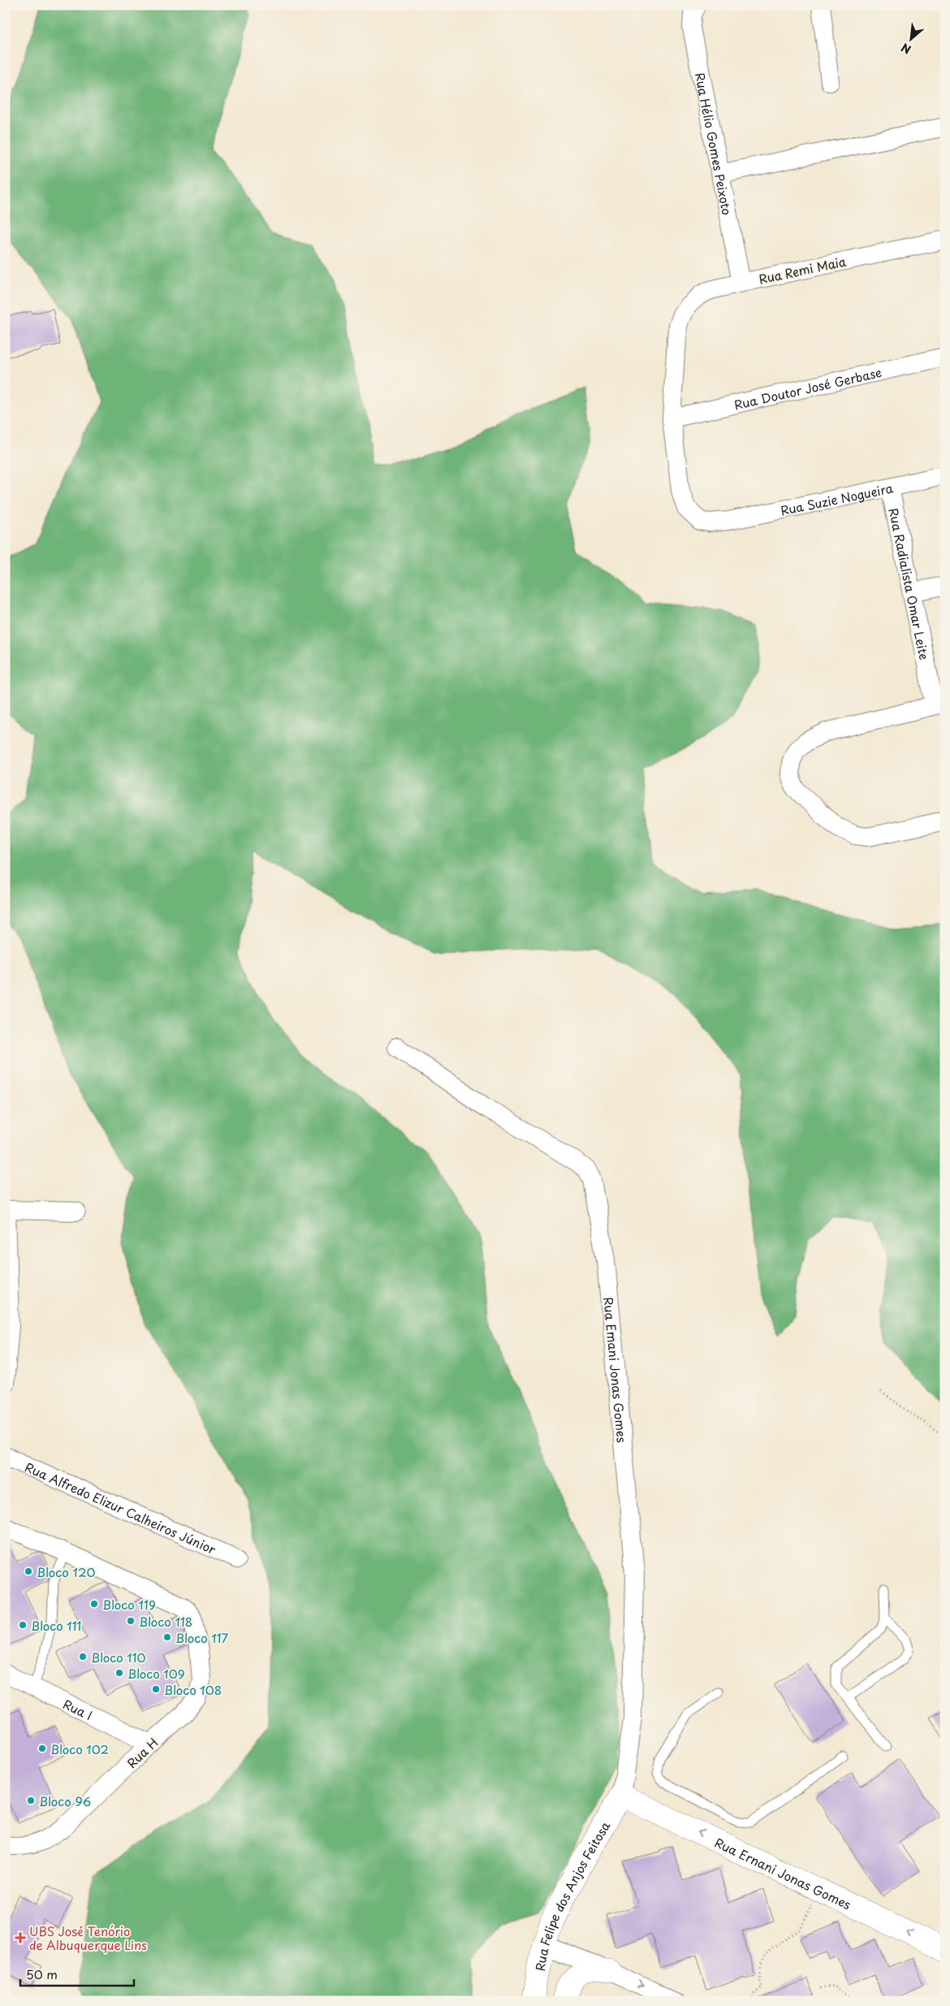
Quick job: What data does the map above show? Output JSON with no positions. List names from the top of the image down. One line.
{"streets":{"street":["Rua Hélio Gomes Peixoto","Rua Remi Maia","Rua Doutor José Gerbase","Rua Suzie Nogueira","Rua Radialista Omar Leite","Rua Emani Jonas Gomes","Rua Alfredo Elizur Calheiros Júnior","Rua I","Rua H","Rua Ernani Jonas Gomes","Rua Felipe dos Anjos Feitosa"]},"crossings":[["Rua Hélio Gomes Peixoto","Rua Remi Maia"],["Rua Remi Maia","Rua Suzie Nogueira"],["Rua Doutor José Gerbase","Rua Suzie Nogueira"],["Rua Suzie Nogueira","Rua Radialista Omar Leite"],["Rua Emani Jonas Gomes","Rua Ernani Jonas Gomes"],["Rua Emani Jonas Gomes","Rua Felipe dos Anjos Feitosa"],["Rua I","Rua H"],["Rua Ernani Jonas Gomes","Rua Felipe dos Anjos Feitosa"]],"places":{"other":["Bloco 120","Bloco 119","Bloco 118","Bloco 111","Bloco 117","Bloco 110","Bloco 109","Bloco 108","Bloco 102","Bloco 96"],"health":["UBS José Tenório de Albuquerque Lins"]},"scale_bar":"50 m","north":"bottom left"}
